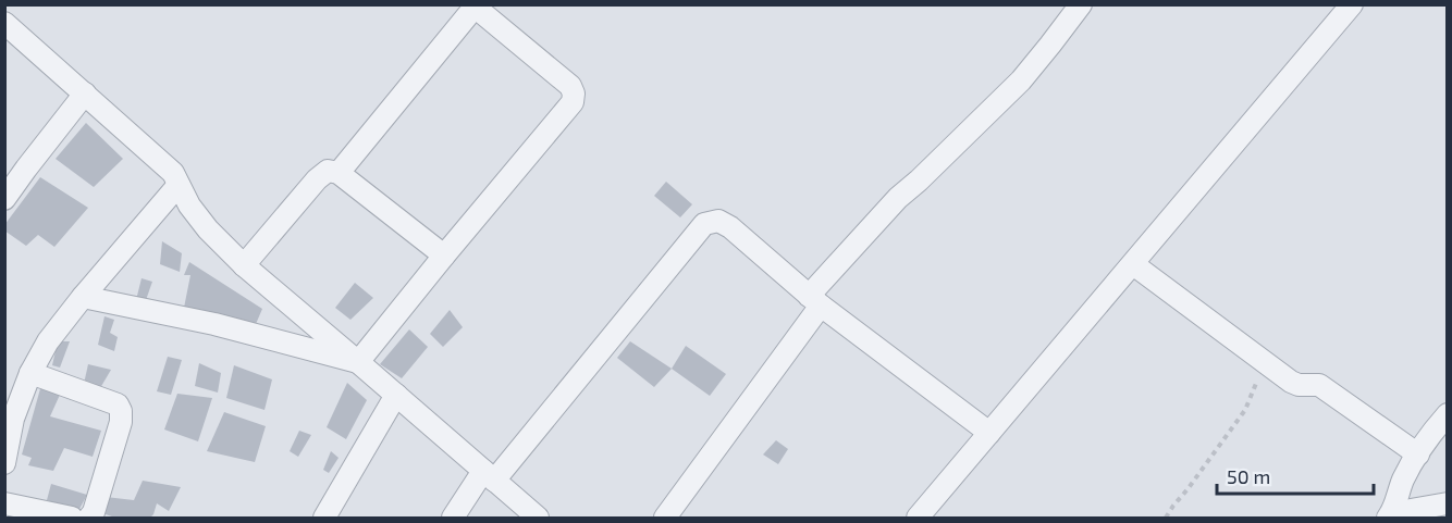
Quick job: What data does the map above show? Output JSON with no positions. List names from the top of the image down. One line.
{"scale_bar":"50 m"}
